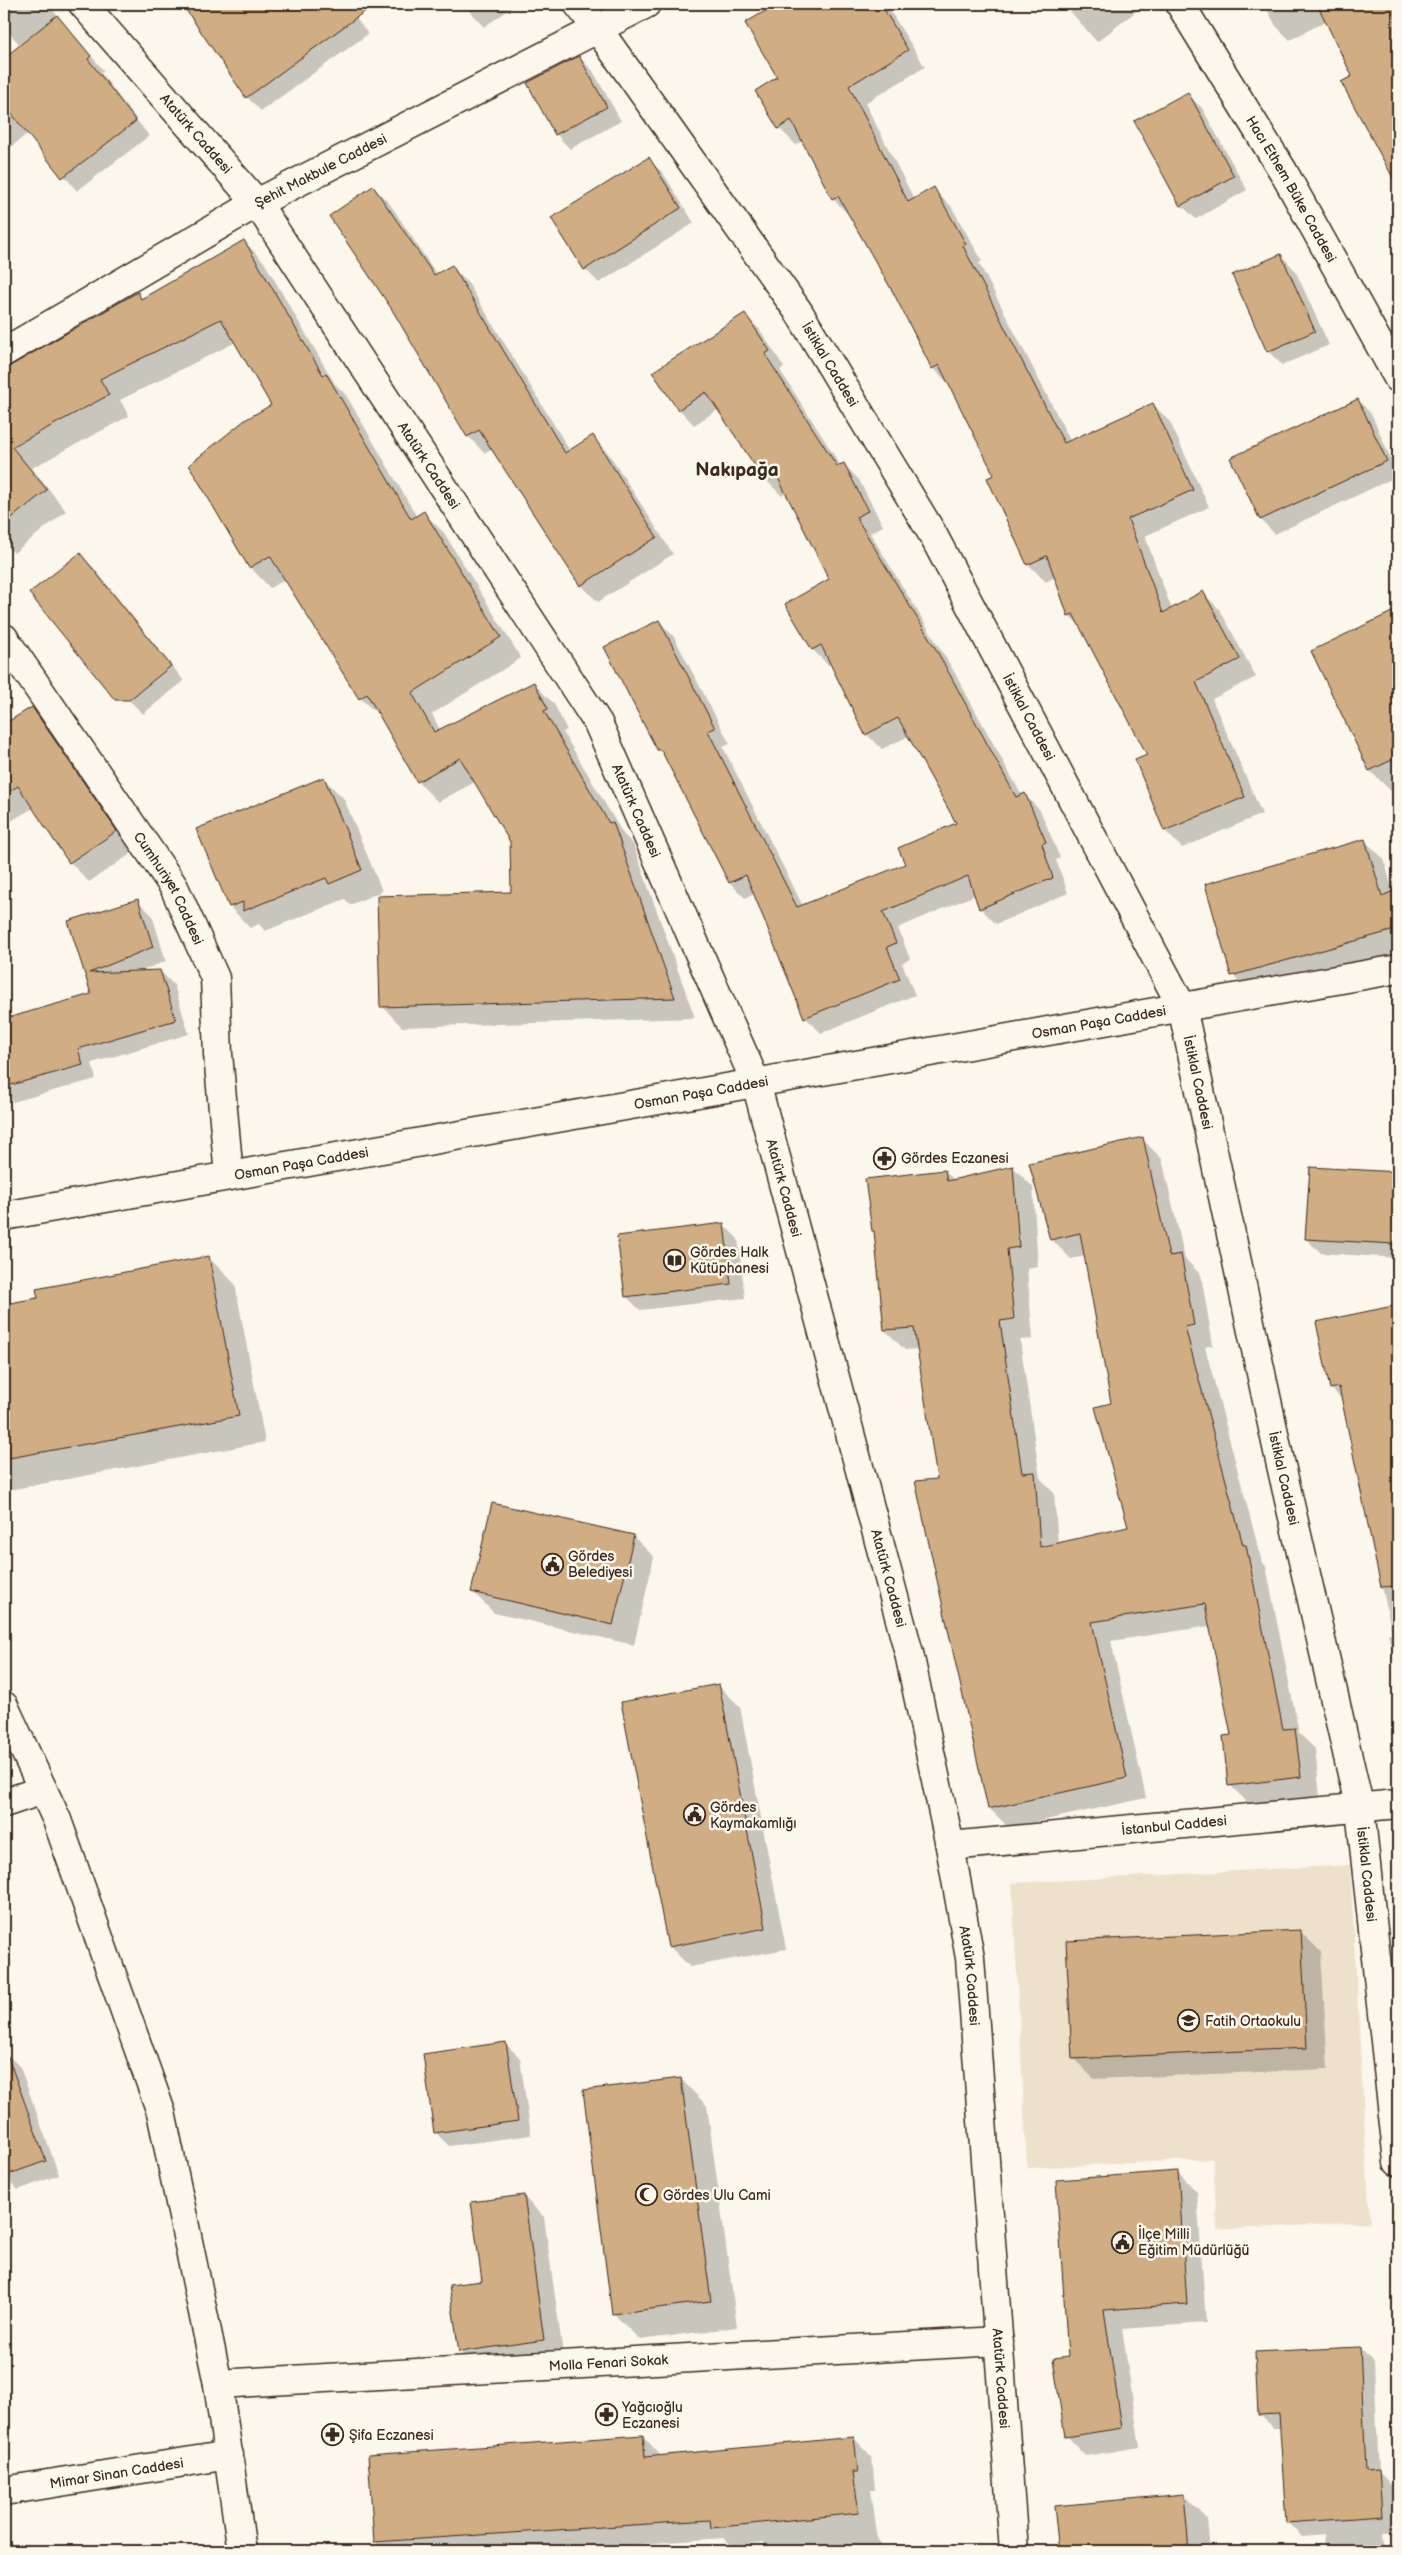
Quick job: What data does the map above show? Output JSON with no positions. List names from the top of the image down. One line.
{"streets":{"street":["Atatürk Caddesi","Şehit Makbule Caddesi","Hacı Ethem Büke Caddesi","İstiklal Caddesi","Cumhuriyet Caddesi","Osman Paşa Caddesi","İstanbul Caddesi","Molla Fenari Sokak","Mimar Sinan Caddesi"]},"crossings":[["Atatürk Caddesi","Şehit Makbule Caddesi"],["Atatürk Caddesi","Osman Paşa Caddesi"],["Atatürk Caddesi","İstanbul Caddesi"],["Atatürk Caddesi","Molla Fenari Sokak"],["Şehit Makbule Caddesi","İstiklal Caddesi"],["İstiklal Caddesi","Osman Paşa Caddesi"],["İstiklal Caddesi","İstanbul Caddesi"],["Cumhuriyet Caddesi","Osman Paşa Caddesi"]],"districts":["Nakıpağa"],"places":{"pharmacy":["Gördes Eczanesi","Yağcıoğlu Eczanesi","Şifa Eczanesi"],"library":["Gördes Halk Kütüphanesi"],"public building":["Gördes Belediyesi","Gördes Kaymakamlığı","İlçe Milli Eğitim Müdürlüğü"],"school or university":["Fatih Ortaokulu"],"mosque":["Gördes Ulu Cami"]}}
